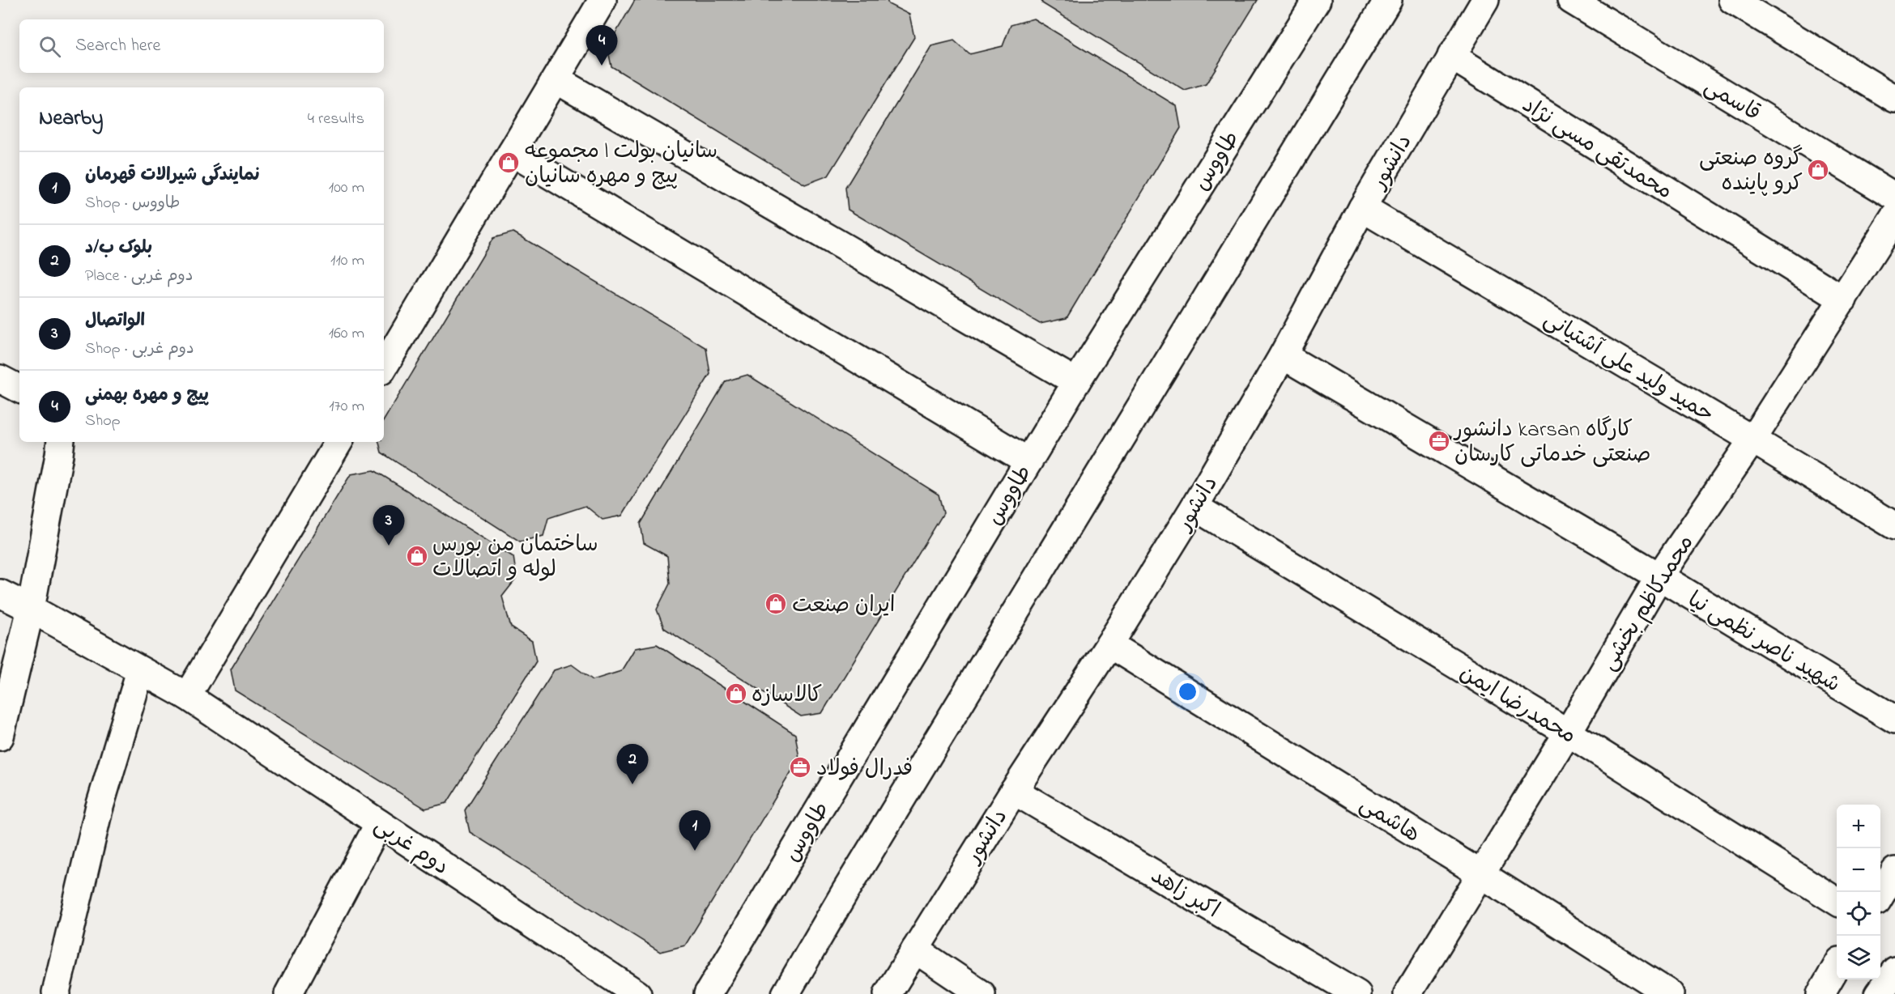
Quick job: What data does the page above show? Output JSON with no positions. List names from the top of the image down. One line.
{"streets":{"street":["قاسمی","محمدتقی مسی نژاد","طاووس","دانشور","حمید ولید علی آشتیانی","محمدکاظم بخشی","شهید ناصر نظمی نیا","محمدرضا ایمن","هاشمی","دوم غربی","اکبر زاهد"]},"crossings":[["محمدتقی مسی نژاد","دانشور"],["محمدتقی مسی نژاد","محمدکاظم بخشی"],["دانشور","حمید ولید علی آشتیانی"],["دانشور","شهید ناصر نظمی نیا"],["دانشور","محمدرضا ایمن"],["دانشور","هاشمی"],["دانشور","اکبر زاهد"],["حمید ولید علی آشتیانی","محمدکاظم بخشی"],["محمدکاظم بخشی","شهید ناصر نظمی نیا"],["محمدکاظم بخشی","محمدرضا ایمن"],["محمدکاظم بخشی","هاشمی"]],"places":{"shop":["سانیان بولت | مجموعه پیچ و مهره سانیان","گروه صنعتی کرو پاینده","ساختمان من بورس لوله و اتصالات","ايران صنعت","کالاسازه"],"office":["دانشور karsan کارگاه صنعتی خدماتی کارسان","فدرال فولاد"]},"page":{"search":"Search here","pins":["4","3","2","1"],"heading":["Nearby","4 results"],"list":[{"mark":"1","name":"نمایندگی شیرالات قهرمان","note":"Shop · طاووس","value":"100 m"},{"mark":"2","name":"بلوک ب/د","note":"Place · دوم غربی","value":"110 m"},{"mark":"3","name":"الواتصال","note":"Shop · دوم غربی","value":"160 m"},{"mark":"4","name":"پیچ و مهره بهمنی","note":"Shop","value":"170 m"}],"map_buttons":["+","−"]}}
